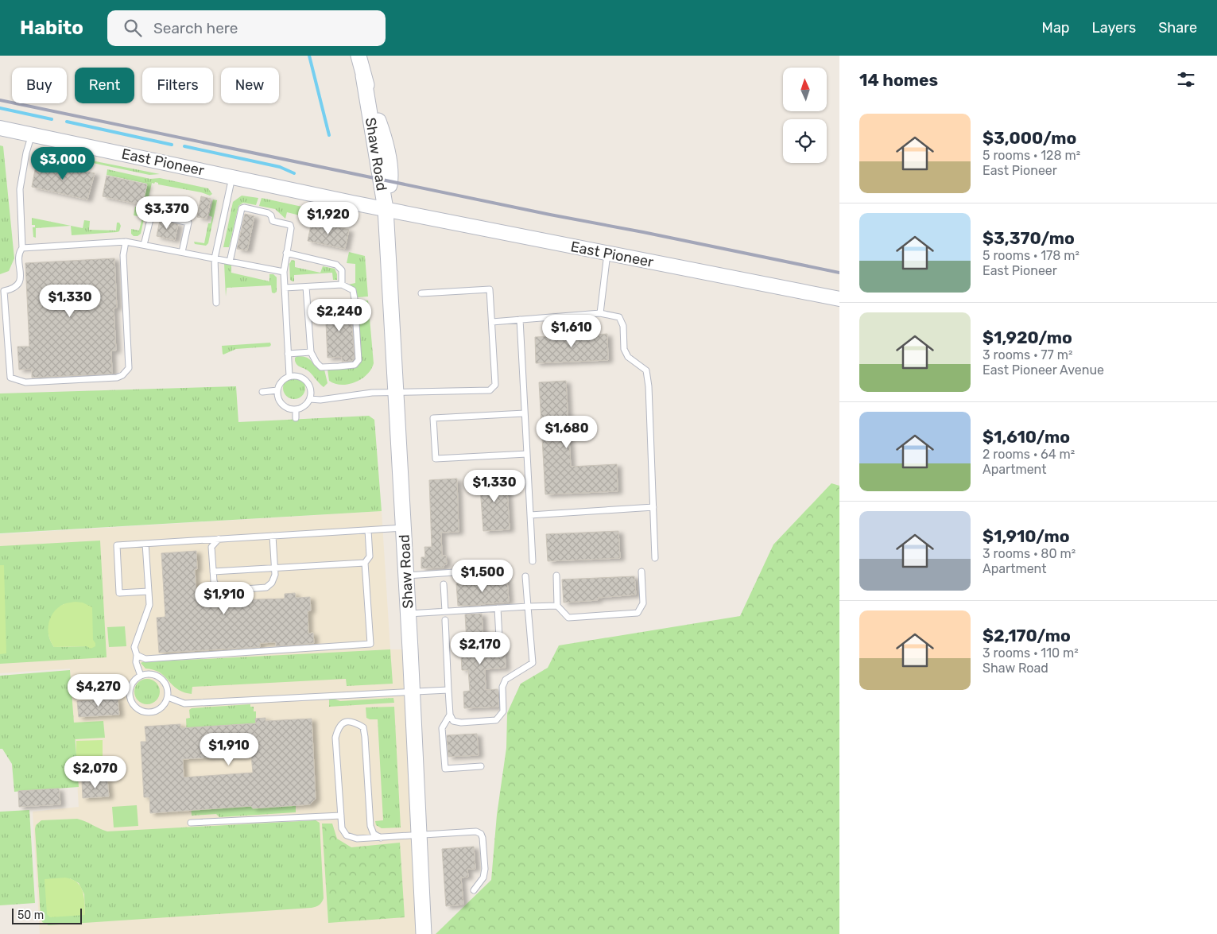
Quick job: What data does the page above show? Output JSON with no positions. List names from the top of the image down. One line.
{"streets":{"main road":["Shaw Road"],"street":["East Pioneer"]},"crossings":[["Shaw Road","East Pioneer"]],"scale_bar":"50 m","north":"top","page":{"header":"Habito","search":"Search here","nav":["Map","Layers","Share"],"heading":"14 homes","chip":["Buy","Rent","Filters","New"],"list":[{"name":"$3,000/mo","note":"5 rooms · 128 m² · East Pioneer"},{"name":"$3,370/mo","note":"5 rooms · 178 m² · East Pioneer"},{"name":"$1,920/mo","note":"3 rooms · 77 m² · East Pioneer Avenue"},{"name":"$1,610/mo","note":"2 rooms · 64 m² · Apartment"},{"name":"$1,910/mo","note":"3 rooms · 80 m² · Apartment"},{"name":"$2,170/mo","note":"3 rooms · 110 m² · Shaw Road"}],"price":["$3,000","$3,370","$1,920","$1,330","$2,240","$1,610","$1,680","$1,330","$1,500","$1,910","$2,170","$4,270","$1,910","$2,070"],"scale":"50 m"}}
